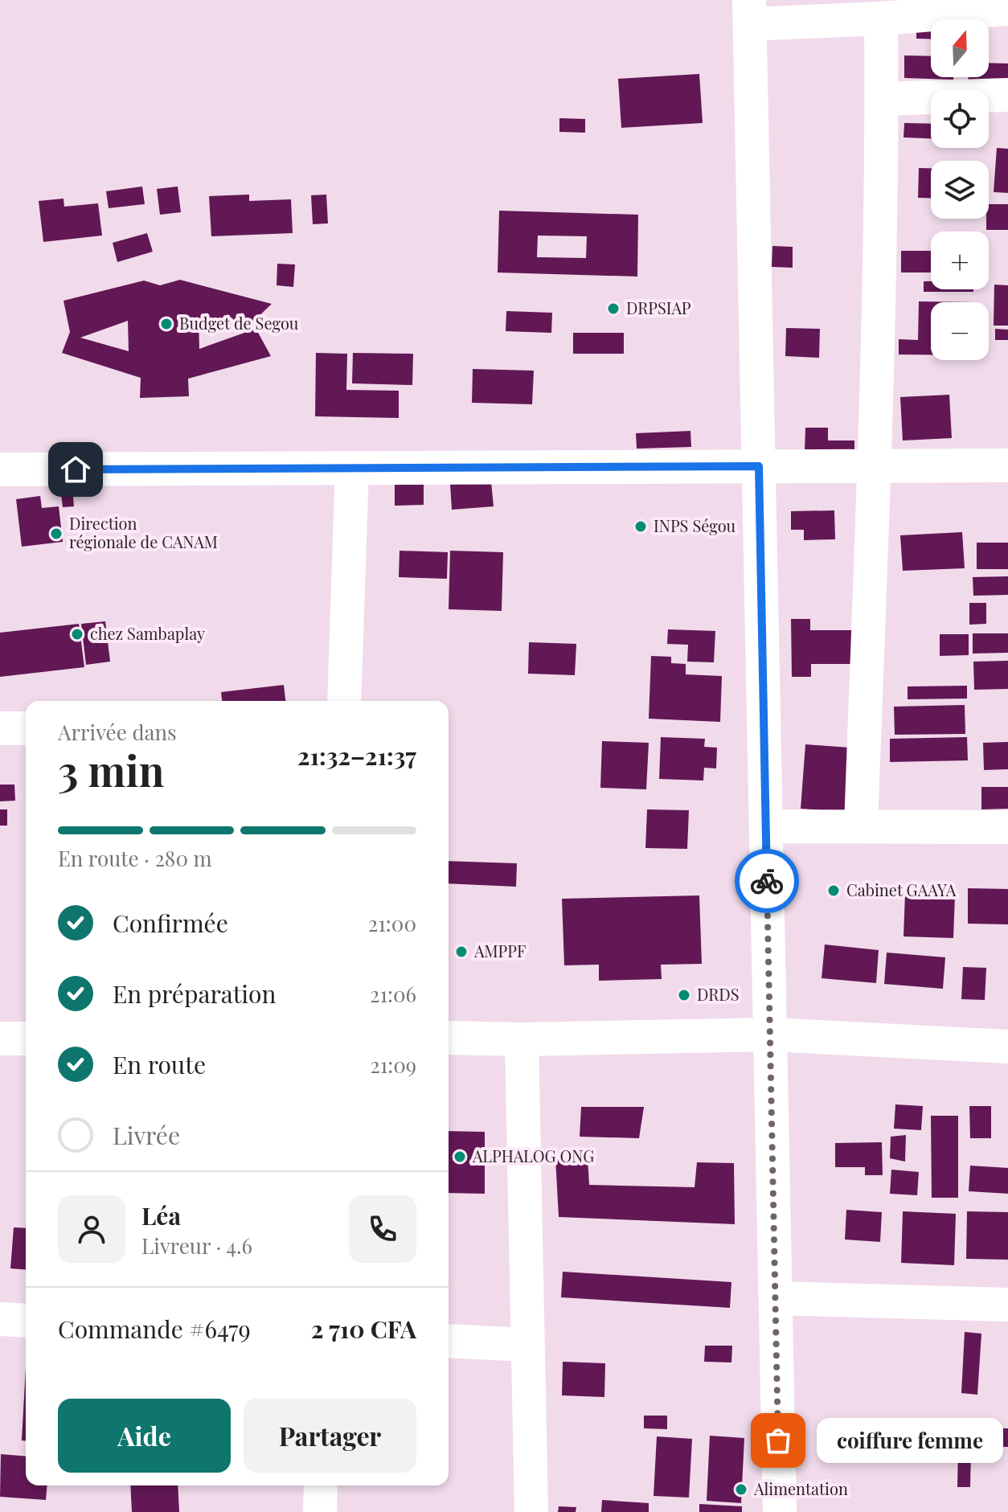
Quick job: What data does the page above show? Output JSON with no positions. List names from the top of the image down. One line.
{"places":["DRPSIAP","Budget de Segou","INPS Ségou","Direction régionale de CANAM","chez Sambaplay","Cabinet GAAYA","AMPPF","DRDS","ALPHALOG ONG","coiffure femme","Alimentation"],"north":"top","page":{"map_buttons":["+","−"],"heading":["3 min","Arrivée dans","21:32–21:37"],"panel":["Léa","Livreur · 4.6","Commande #6479","2 710 CFA"],"bar":"En route · 280 m","list":[["Confirmée","21:00"],["En préparation","21:06"],["En route","21:09"],"Livrée"],"buttons":["Aide","Partager"],"bubble":"coiffure femme"}}
